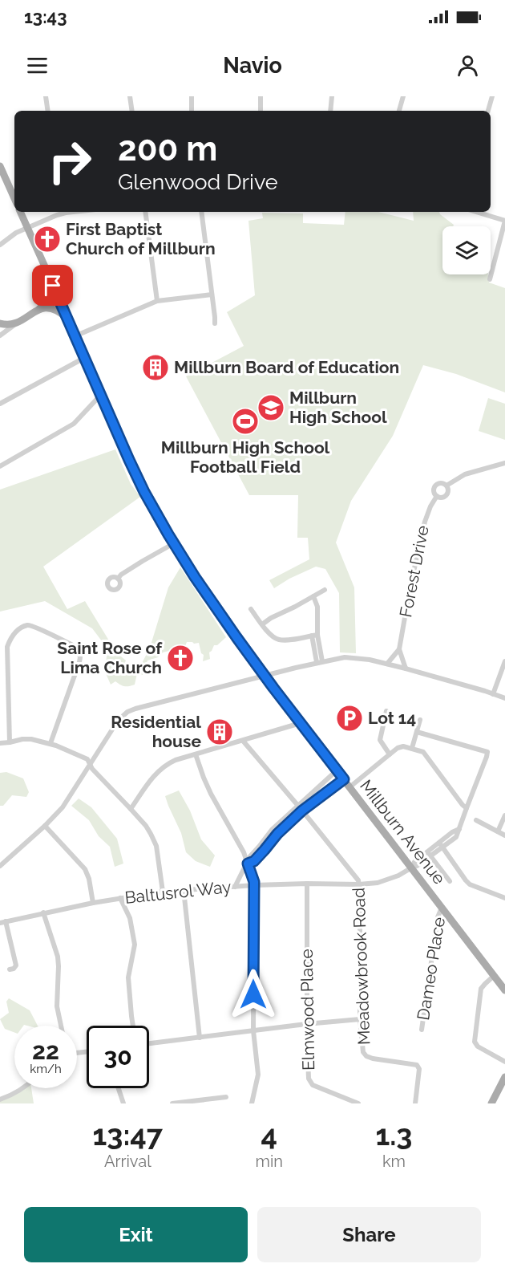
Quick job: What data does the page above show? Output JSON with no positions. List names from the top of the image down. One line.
{"streets":{"main road":["Millburn Avenue"],"street":["Forest Drive","Baltusrol Way","Meadowbrook Road","Dameo Place","Elmwood Place"]},"crossings":[["Millburn Avenue","Baltusrol Way"],["Millburn Avenue","Dameo Place"],["Baltusrol Way","Meadowbrook Road"],["Baltusrol Way","Elmwood Place"]],"places":{"church":["First Baptist Church of Millburn","Saint Rose of Lima Church"],"building":["Millburn Board of Education","Residential house"],"school or university":["Millburn High School"],"sports":["Millburn High School Football Field"],"parking":["Lot 14"]},"page":{"status":"13:43","header":"Navio","turn":["200 m","Glenwood Drive"],"speed":"22 km/h","limit":"30","eta":["13:47","Arrival","4","min","1.3","km"],"buttons":["Exit","Share"]}}
